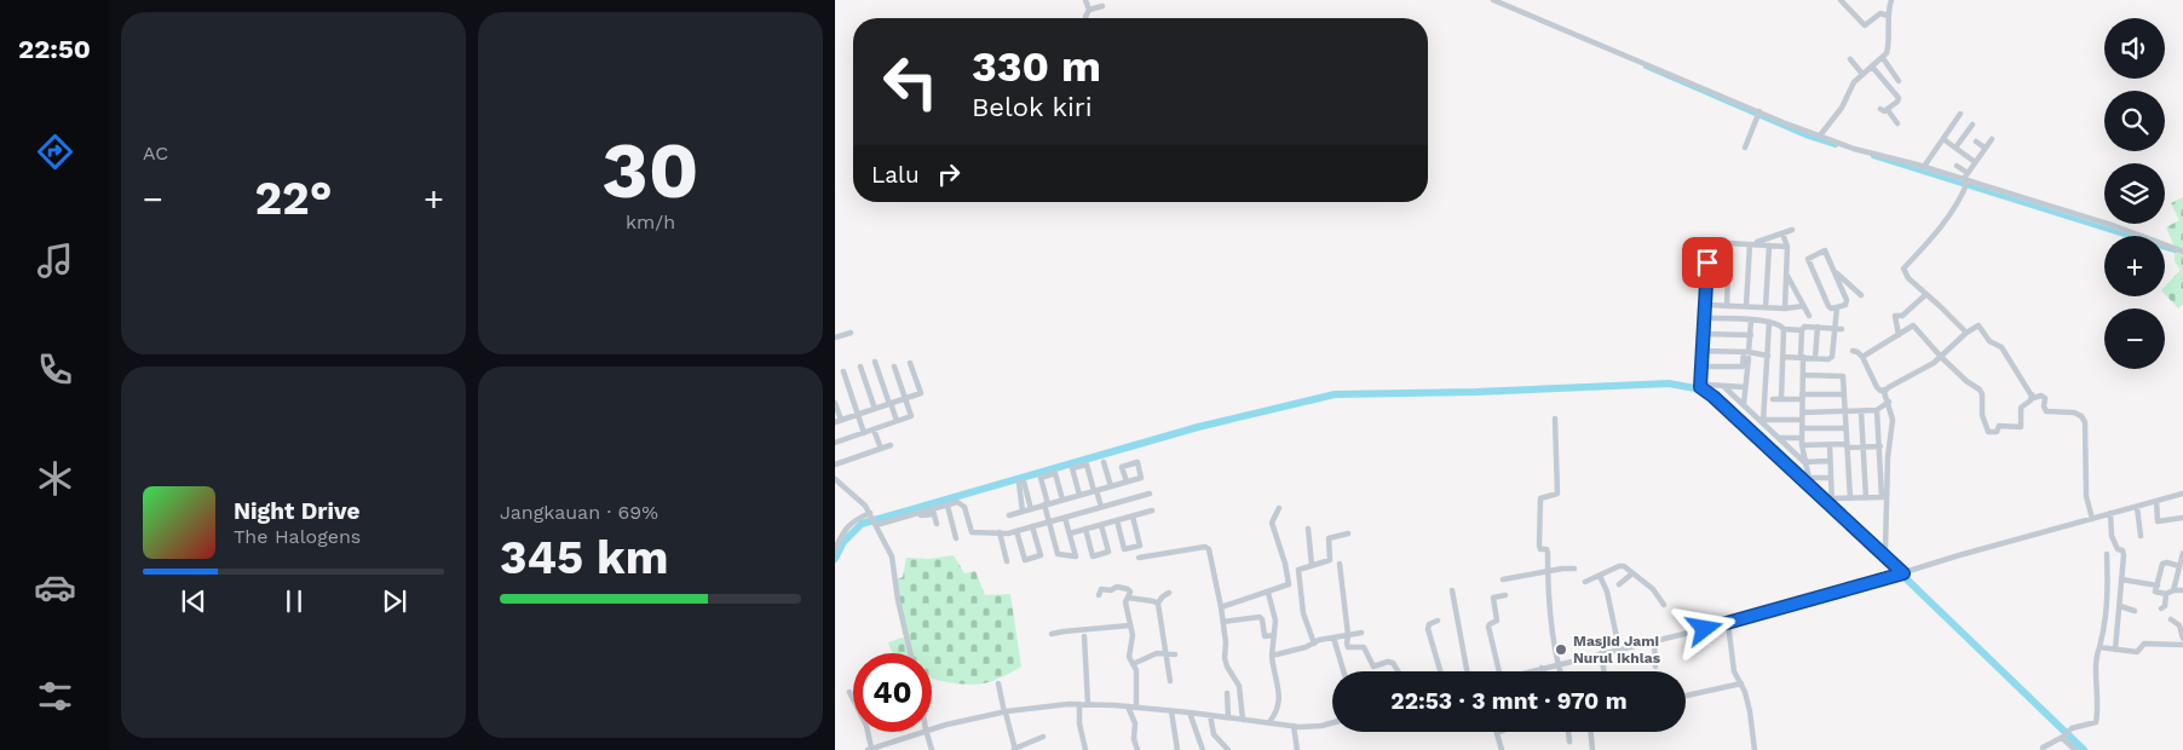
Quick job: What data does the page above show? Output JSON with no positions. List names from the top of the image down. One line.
{"places":["Masjid Jami Nurul Ikhlas"],"page":{"tabs":"22:50","tile":["AC",["30","km/h"],["Jangkauan · 69%","345 km"]],"map_buttons":["+","−"],"turn":["330 m","Belok kiri"],"then":"Lalu","heat":["−","22°","+"],"song":["Night Drive","The Halogens"],"limit":"40","trip":"22:53 · 3 mnt · 970 m"}}
